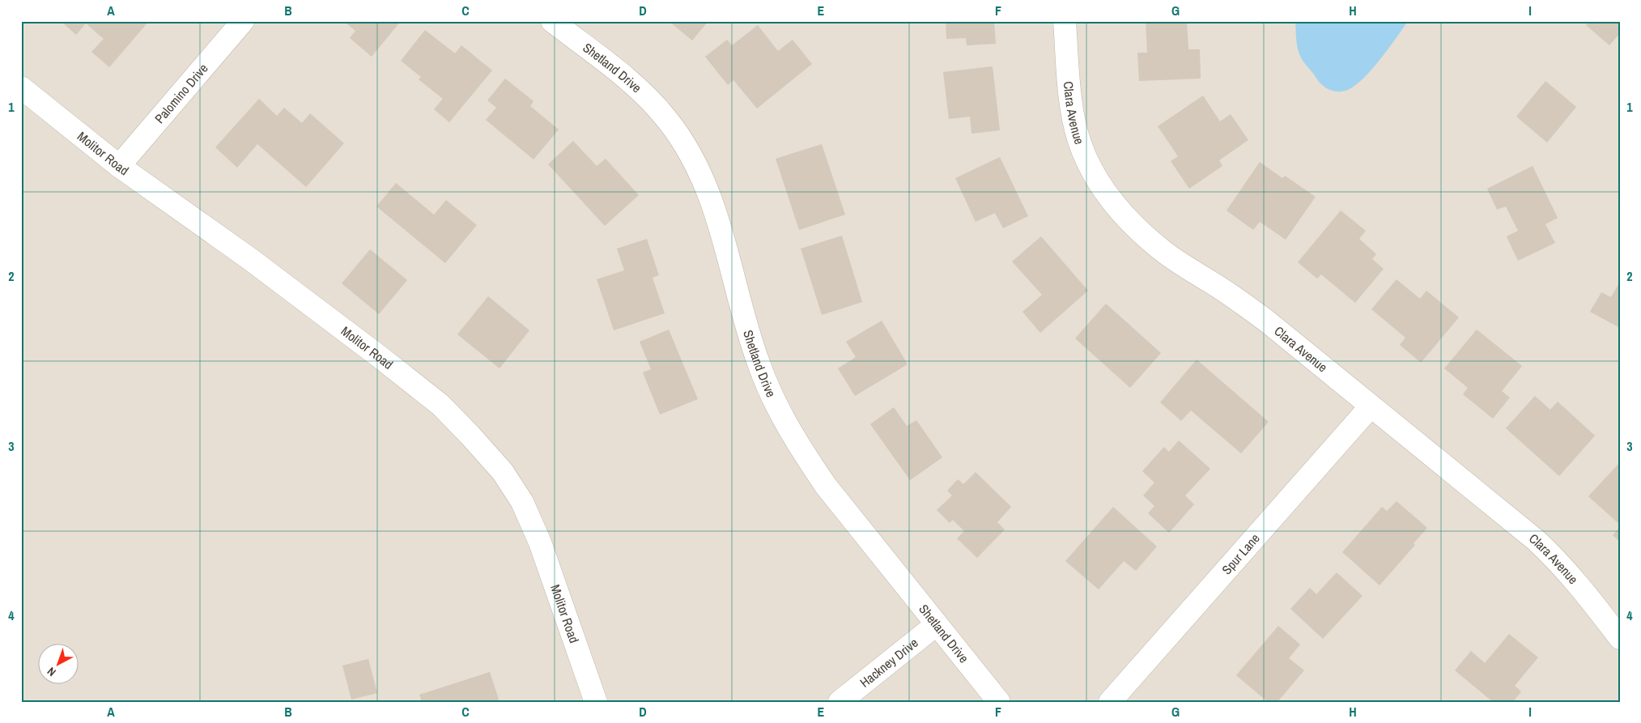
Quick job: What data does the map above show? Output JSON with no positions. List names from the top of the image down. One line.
{"streets":{"street":["Shetland Drive","Palomino Drive","Clara Avenue","Molitor Road","Spur Lane","Hackney Drive"]},"crossings":[["Shetland Drive","Hackney Drive"],["Palomino Drive","Molitor Road"],["Clara Avenue","Spur Lane"]],"north":"bottom left","grid":{"columns":["A","B","C","D","E","F","G","H","I"],"rows":["1","2","3","4"]}}
